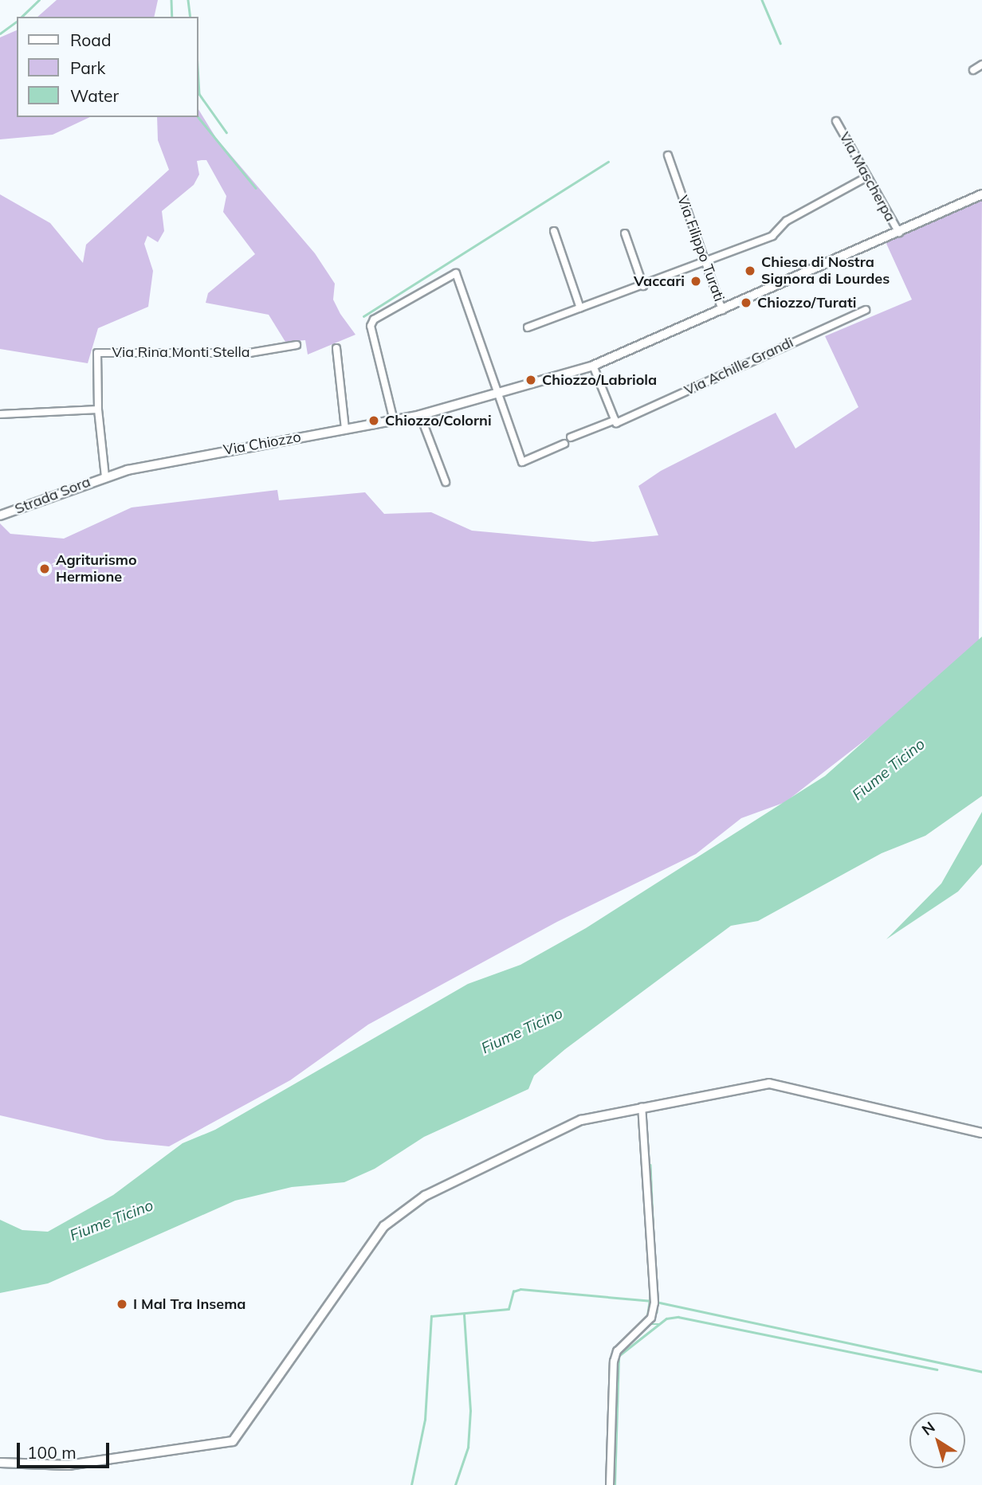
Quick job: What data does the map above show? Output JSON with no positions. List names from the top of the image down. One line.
{"streets":{"street":["Via Mascherpa","Via Filippo Turati","Via Rina Monti Stella","Via Achille Grandi","Via Chiozzo","Strada Sora"]},"crossings":[["Via Mascherpa","Via Filippo Turati"],["Via Mascherpa","Via Chiozzo"],["Via Filippo Turati","Via Chiozzo"],["Via Rina Monti Stella","Strada Sora"],["Via Chiozzo","Strada Sora"]],"water":["Fiume Ticino"],"places":["Chiesa di Nostra Signora di Lourdes","Vaccari","Chiozzo/Turati","Chiozzo/Labriola","Chiozzo/Colorni","Agriturismo Hermione","I Mal Tra Insema"],"legend":["Road","Park","Water"],"scale_bar":"100 m","north":"top left"}
